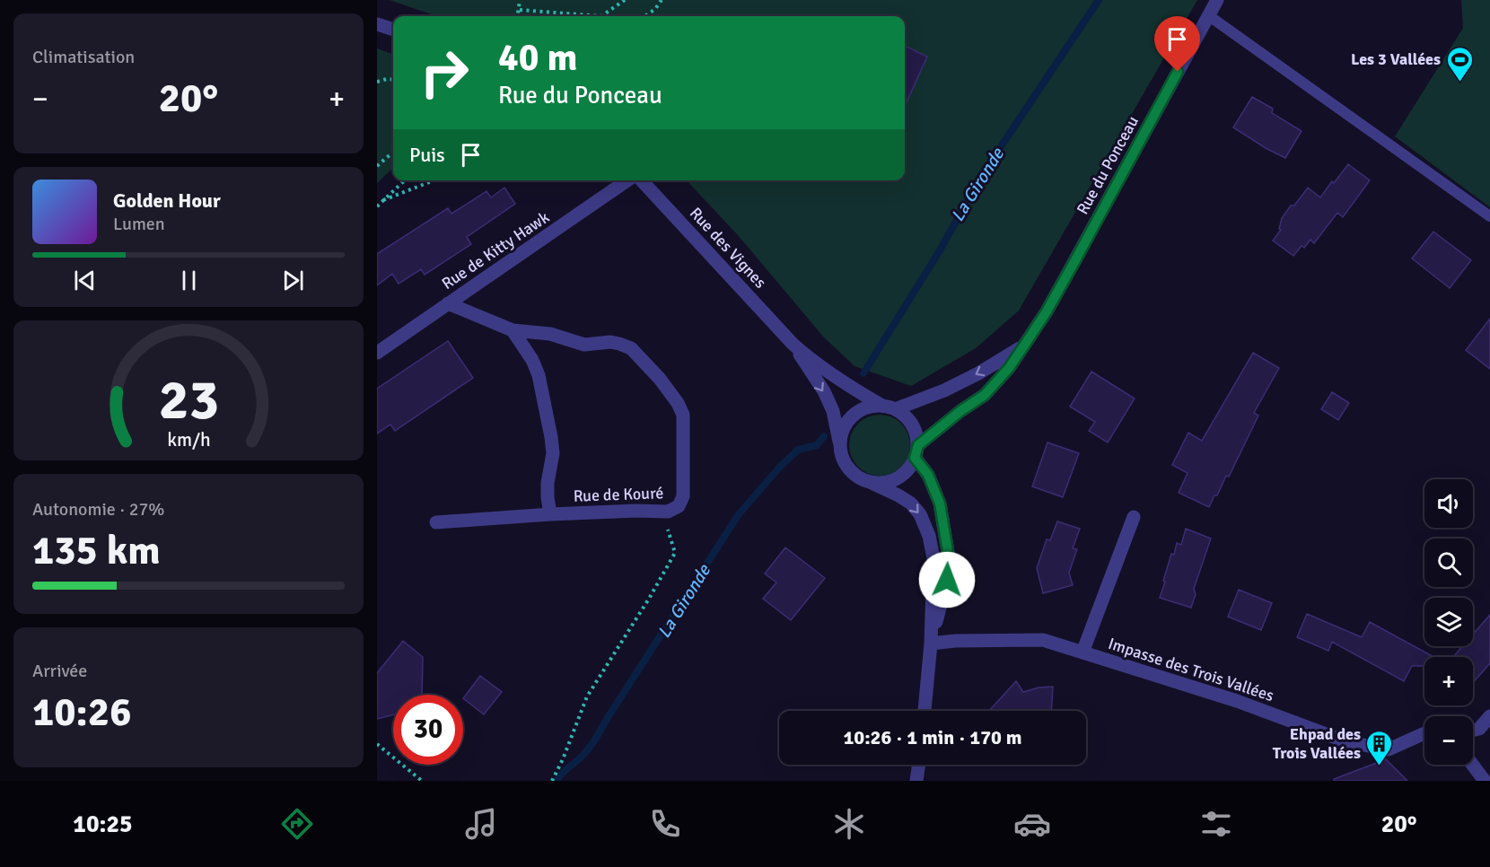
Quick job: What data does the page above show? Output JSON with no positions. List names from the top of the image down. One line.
{"streets":{"street":["Rue du Ponceau","Rue des Vignes","Rue de Kitty Hawk","Rue de Kouré","Impasse des Trois Vallées"]},"crossings":[["Rue du Ponceau","Rue des Vignes"],["Rue de Kitty Hawk","Rue de Kouré"]],"water":["La Gironde"],"places":{"sports":["Les 3 Vallées"],"building":["Ehpad des Trois Vallées"]},"page":{"tile":["Climatisation",["Autonomie · 27%","135 km"],["Arrivée","10:26"]],"turn":["40 m","Rue du Ponceau"],"heat":["−","20°","+"],"then":"Puis","song":["Golden Hour","Lumen"],"map_buttons":["+","−"],"limit":"30","trip":"10:26 · 1 min · 170 m","tabs":["10:25","20°"],"gauge":["23","km/h"]}}
